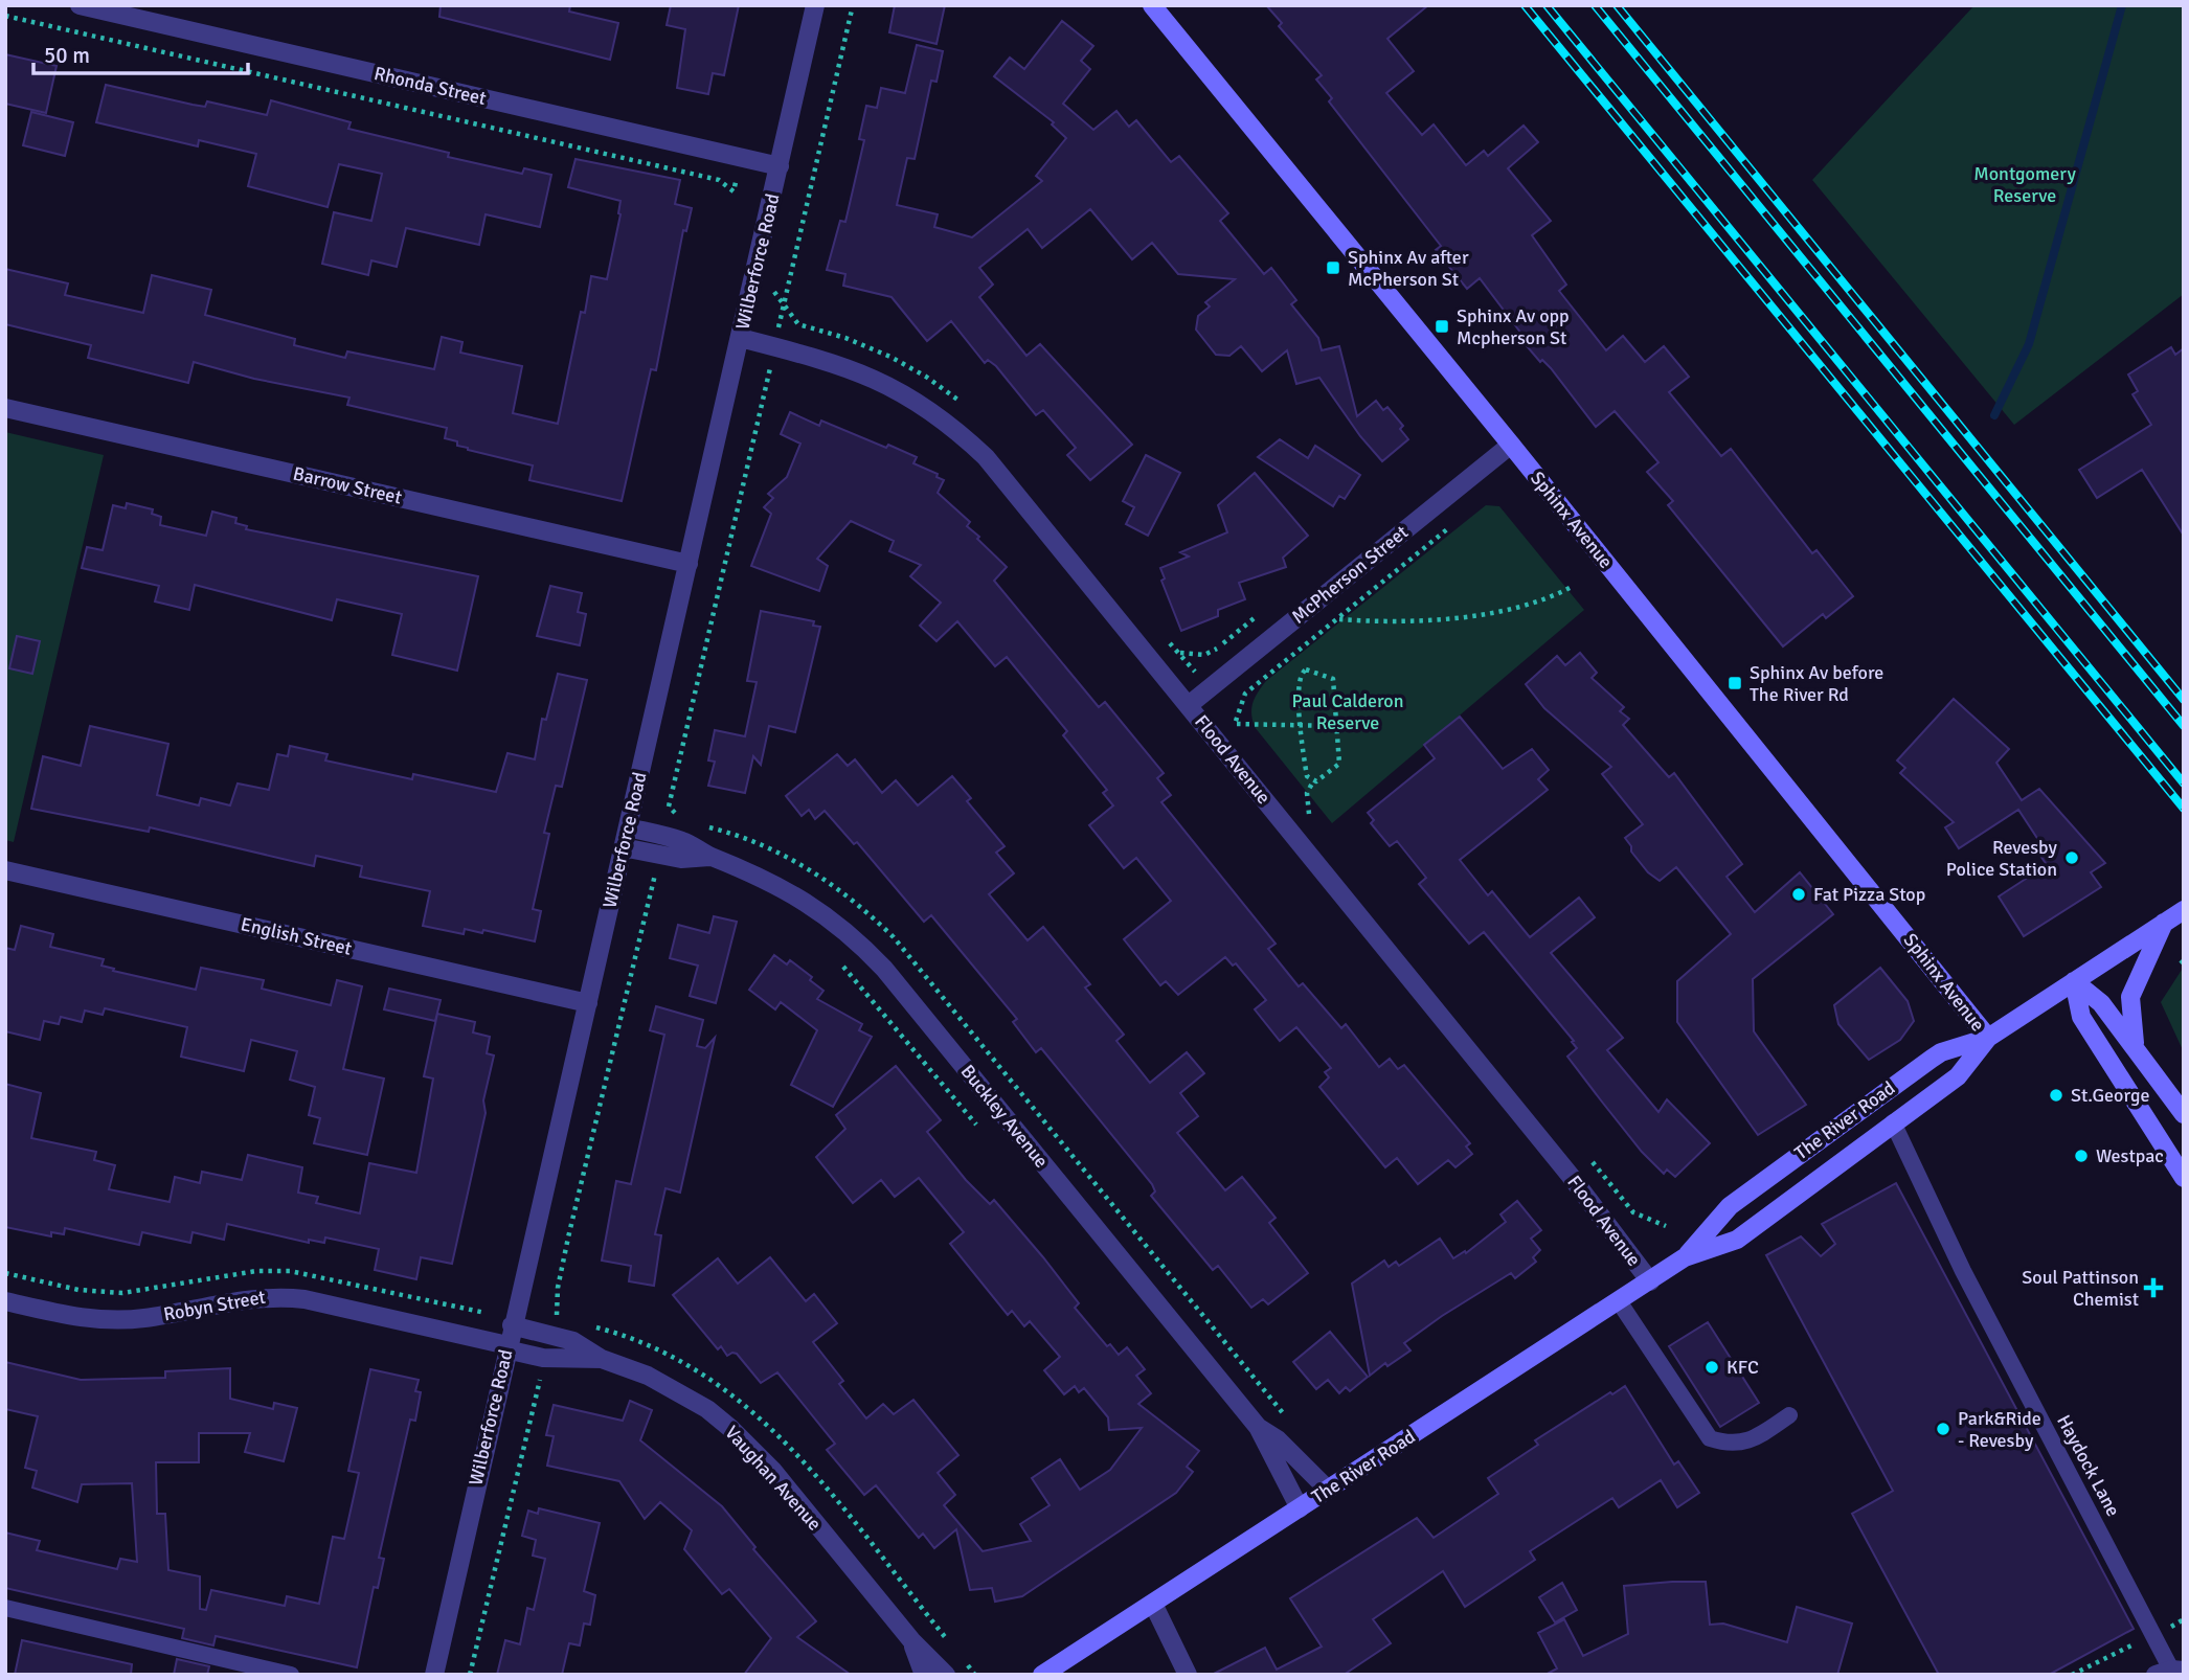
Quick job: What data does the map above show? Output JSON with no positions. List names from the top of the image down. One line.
{"streets":{"street":["Rhonda Street","Wilberforce Road","Barrow Street","Sphinx Avenue","McPherson Street","Flood Avenue","English Street","Buckley Avenue","The River Road","Robyn Street","Vaughan Avenue"],"lane":["Haydock Lane"]},"crossings":[["Rhonda Street","Wilberforce Road"],["Wilberforce Road","Barrow Street"],["Wilberforce Road","Flood Avenue"],["Wilberforce Road","English Street"],["Wilberforce Road","Buckley Avenue"],["Wilberforce Road","Robyn Street"],["Wilberforce Road","Vaughan Avenue"],["Sphinx Avenue","McPherson Street"],["Sphinx Avenue","The River Road"],["McPherson Street","Flood Avenue"],["Flood Avenue","The River Road"],["Buckley Avenue","The River Road"],["The River Road","Haydock Lane"],["Robyn Street","Vaughan Avenue"]],"parks":["Montgomery Reserve","Paul Calderon Reserve"],"places":{"transit":["Sphinx Av after McPherson St","Sphinx Av opp Mcpherson St","Sphinx Av before The River Rd"],"other":["Revesby Police Station","Fat Pizza Stop","St.George","Westpac","KFC","Park&Ride - Revesby"],"health":["Soul Pattinson Chemist"]},"scale_bar":"50 m"}
